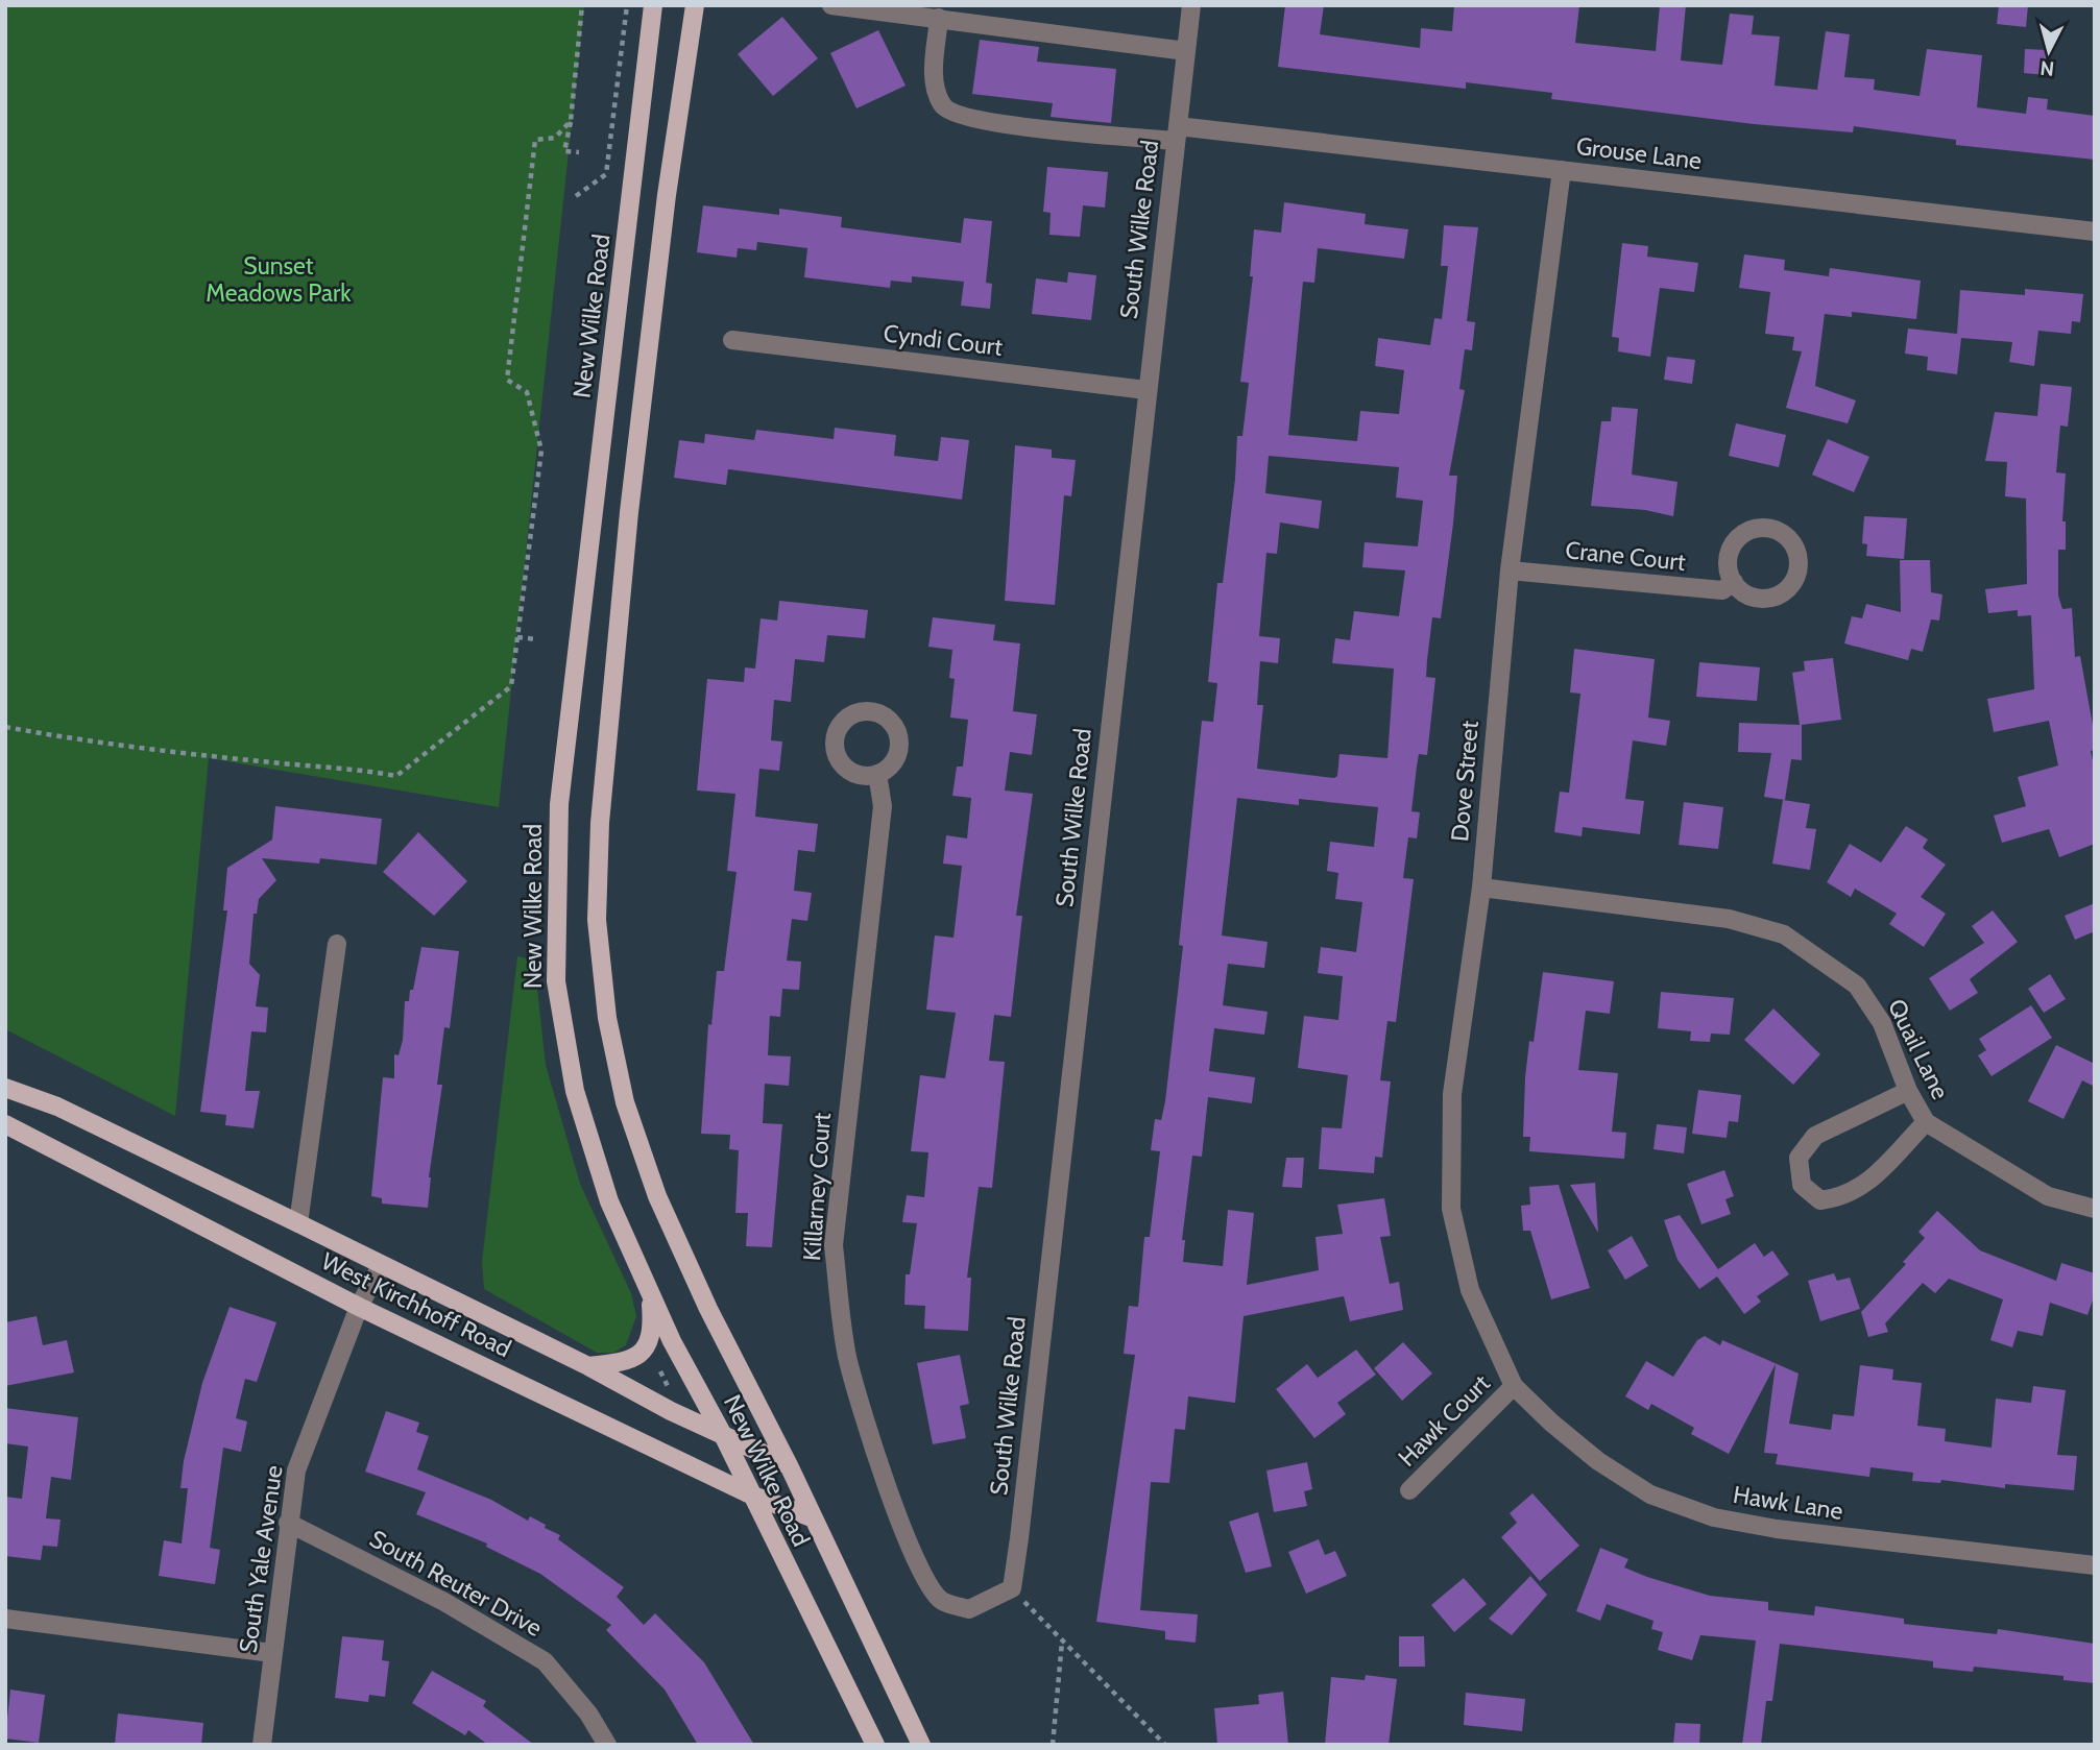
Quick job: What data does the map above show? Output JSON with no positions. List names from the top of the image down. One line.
{"streets":{"main road":["New Wilke Road","West Kirchhoff Road"],"street":["Grouse Lane","South Wilke Road","Cyndi Court","Crane Court","Dove Street","Quail Lane","Killarney Court","Hawk Court","Hawk Lane","South Yale Avenue","South Reuter Drive"]},"crossings":[["Grouse Lane","South Wilke Road"],["Grouse Lane","Dove Street"],["South Wilke Road","Cyndi Court"],["South Wilke Road","Killarney Court"],["New Wilke Road","West Kirchhoff Road"],["Crane Court","Dove Street"],["Dove Street","Quail Lane"],["Dove Street","Hawk Court"],["Dove Street","Hawk Lane"],["West Kirchhoff Road","South Yale Avenue"],["Hawk Court","Hawk Lane"],["South Yale Avenue","South Reuter Drive"]],"parks":["Sunset Meadows Park"],"north":"bottom"}
